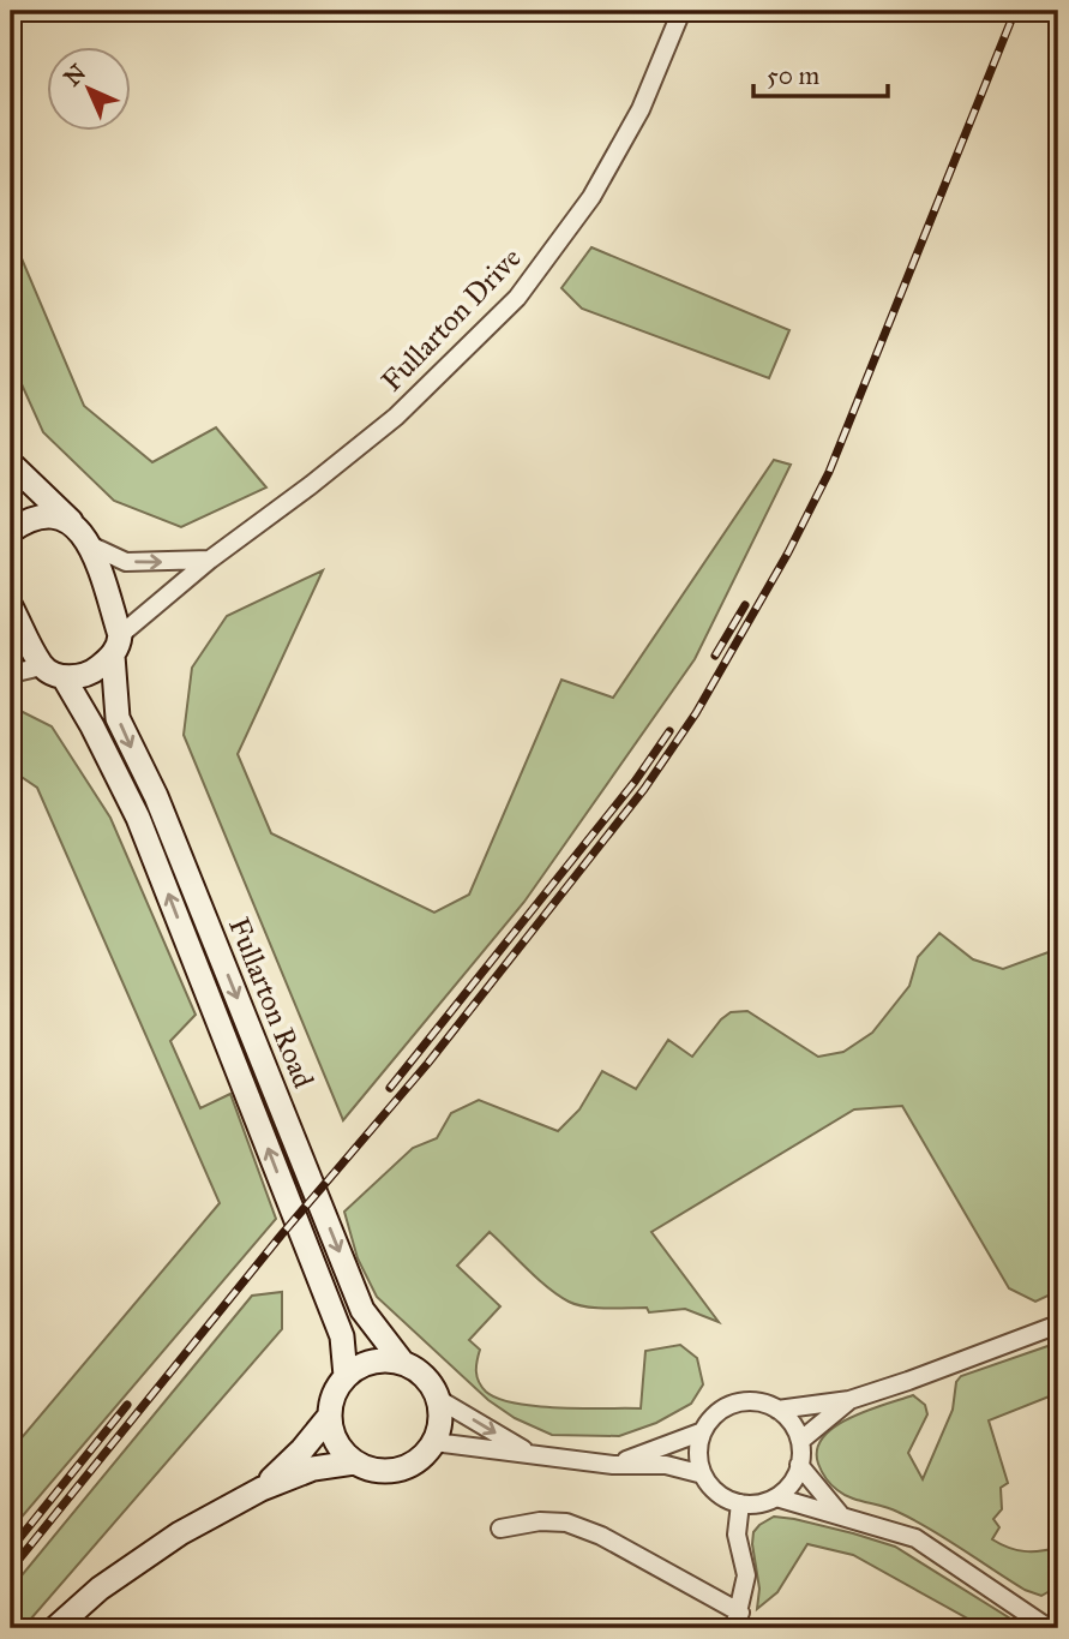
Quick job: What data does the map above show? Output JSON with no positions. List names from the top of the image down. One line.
{"streets":{"street":["Fullarton Drive","Fullarton Road"]},"crossings":[["Fullarton Drive","Fullarton Road"]],"scale_bar":"50 m","north":"top left"}
